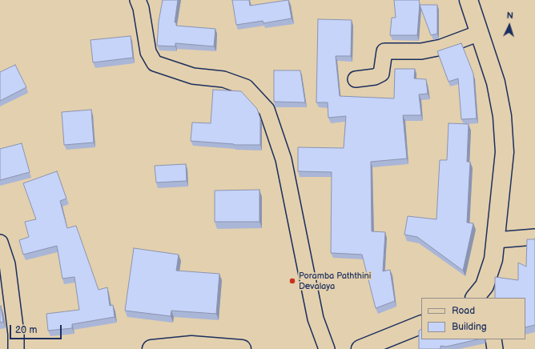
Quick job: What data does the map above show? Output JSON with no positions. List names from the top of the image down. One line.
{"places":["Poramba Paththini Devalaya"],"legend":["Road","Building"],"scale_bar":"20 m","north":"top"}
